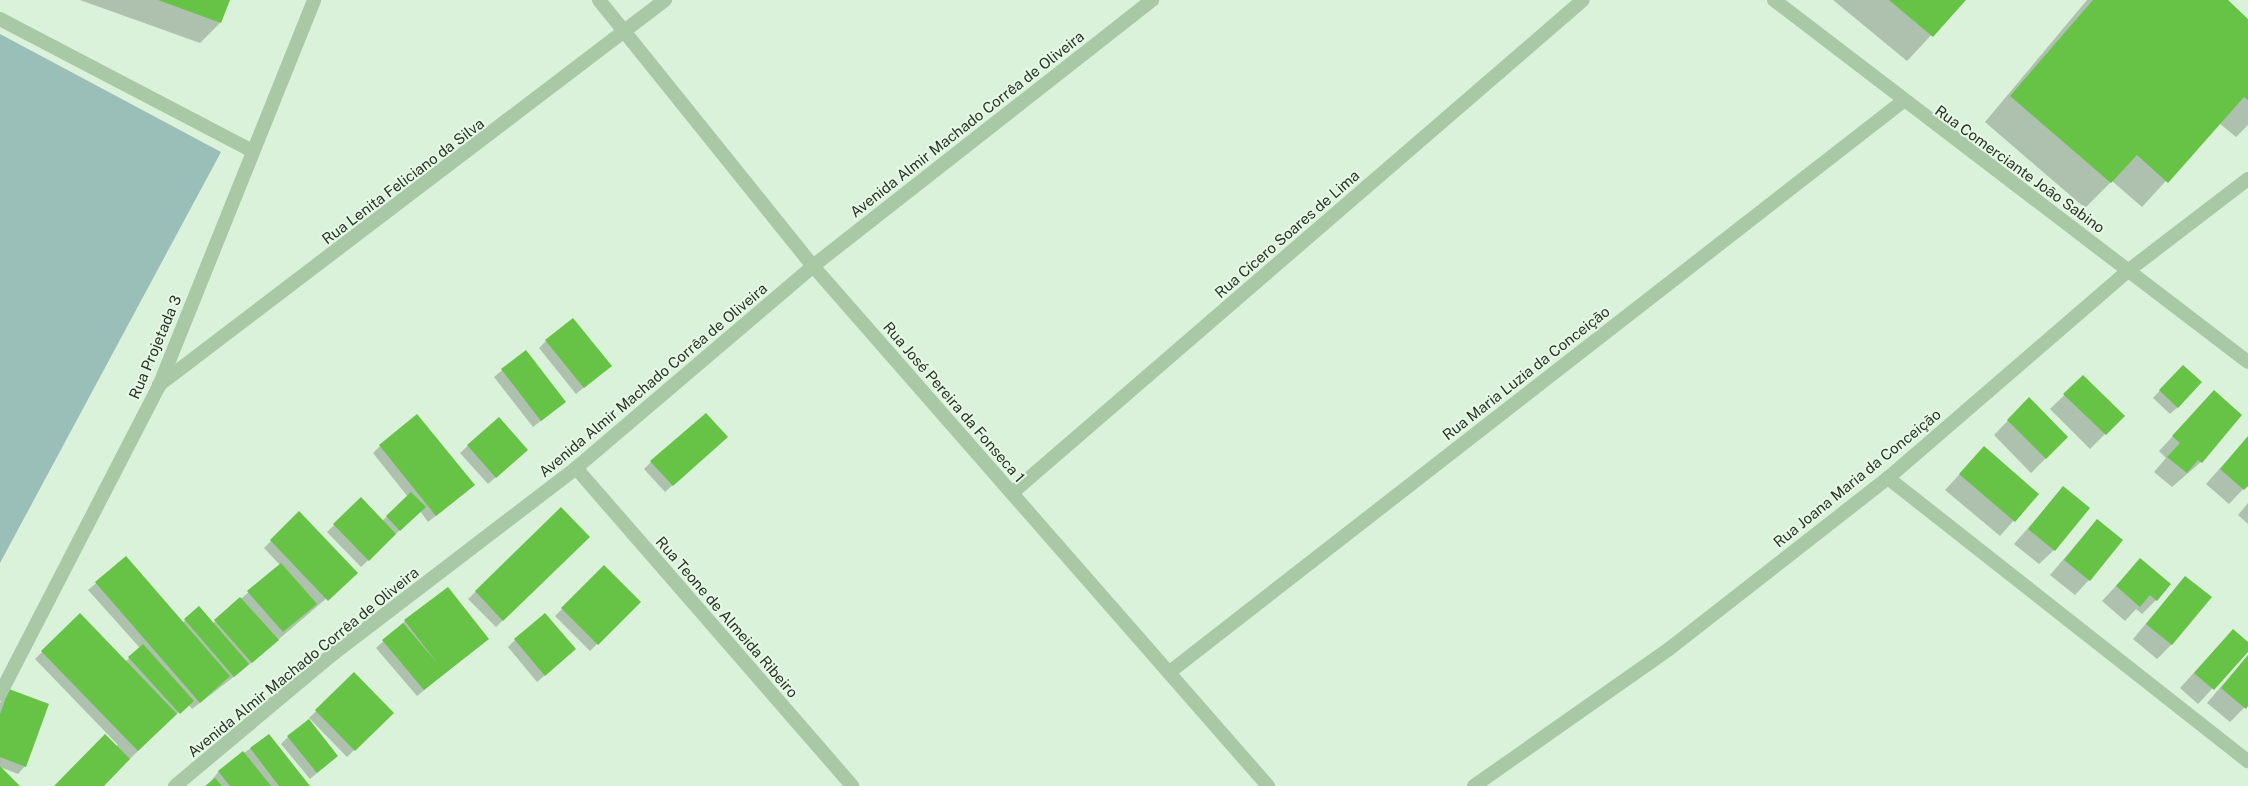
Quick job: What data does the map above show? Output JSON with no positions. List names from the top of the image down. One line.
{"streets":{"street":["Avenida Almir Machado Corrêa de Oliveira","Rua Comerciante João Sabino","Rua Lenita Feliciano da Silva","Rua Cícero Soares de Lima","Rua Projetada 3","Rua Maria Luzia da Conceição","Rua José Pereira da Fonseca 1","Rua Joana Maria da Conceição","Rua Teone de Almeida Ribeiro"]},"crossings":[["Avenida Almir Machado Corrêa de Oliveira","Rua José Pereira da Fonseca 1"],["Avenida Almir Machado Corrêa de Oliveira","Rua Teone de Almeida Ribeiro"],["Rua Comerciante João Sabino","Rua Maria Luzia da Conceição"],["Rua Comerciante João Sabino","Rua Joana Maria da Conceição"],["Rua Lenita Feliciano da Silva","Rua Projetada 3"],["Rua Lenita Feliciano da Silva","Rua José Pereira da Fonseca 1"],["Rua Cícero Soares de Lima","Rua José Pereira da Fonseca 1"],["Rua Maria Luzia da Conceição","Rua José Pereira da Fonseca 1"]]}
